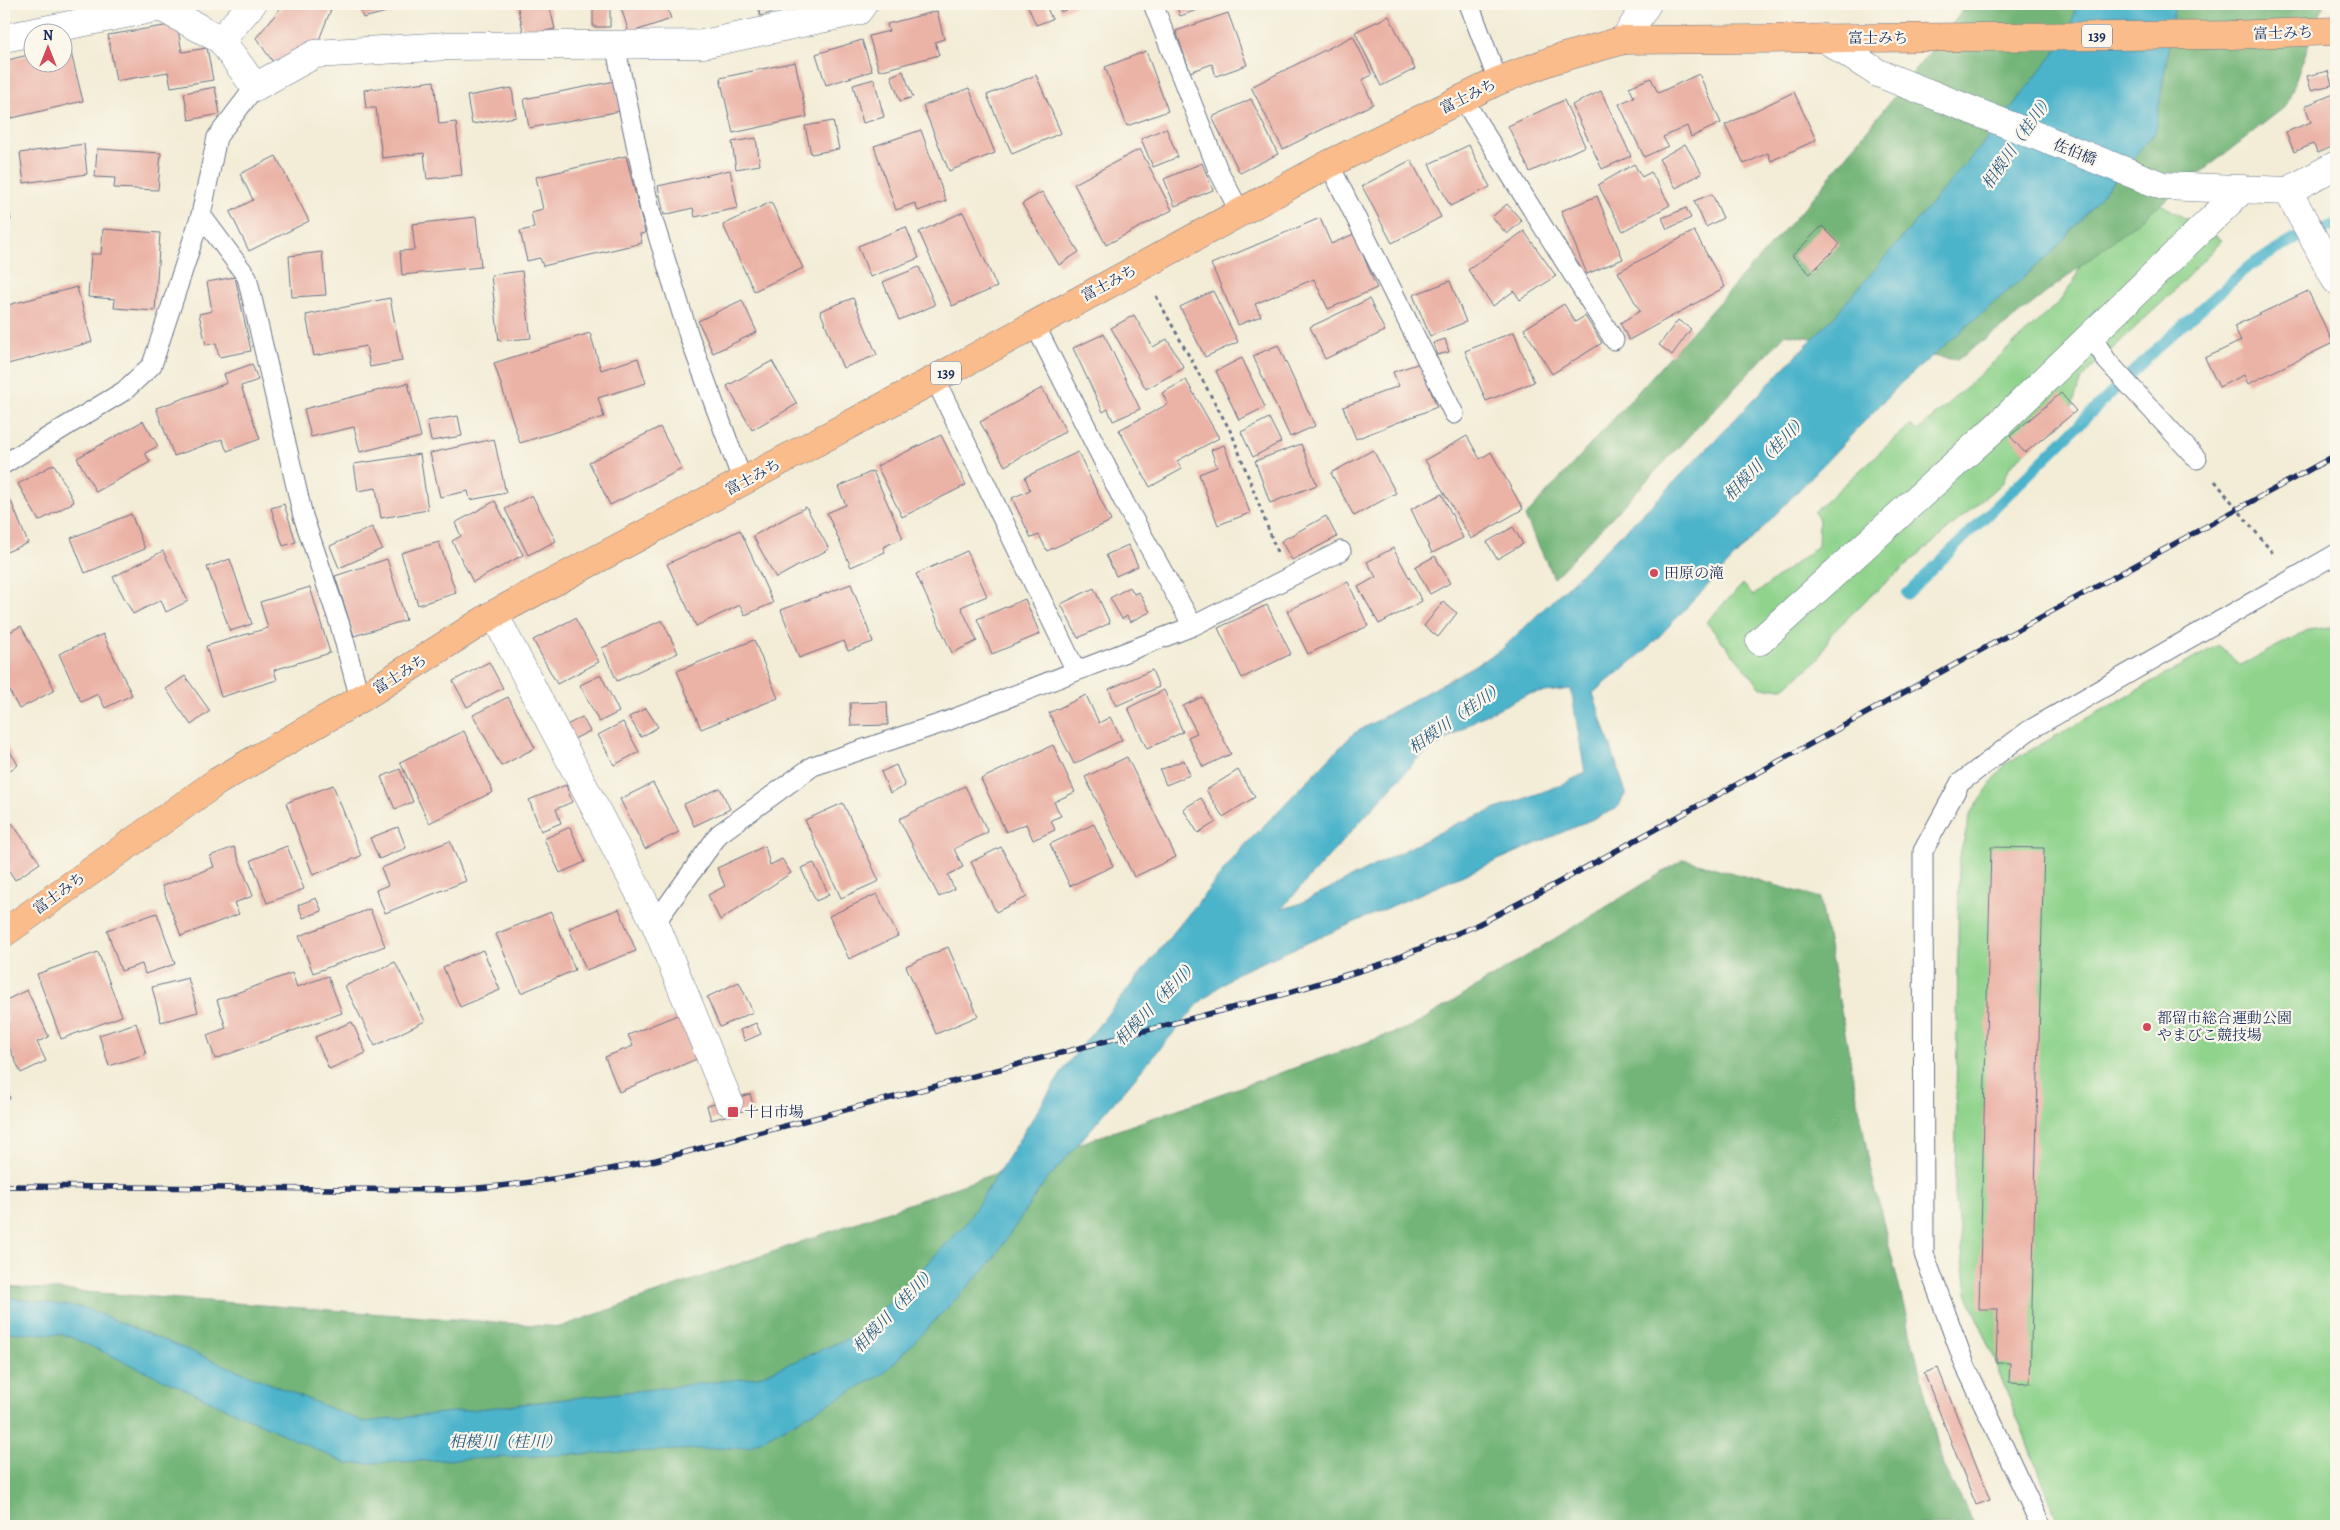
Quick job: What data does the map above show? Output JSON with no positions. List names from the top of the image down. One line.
{"streets":{"highway":["富士みち","139"],"street":["佐伯橋"]},"crossings":[["富士みち","佐伯橋"]],"water":["相模川（桂川）"],"places":{"other":["田原の滝","都留市総合運動公園 やまびこ競技場"],"transit":["十日市場"]},"north":"top"}
